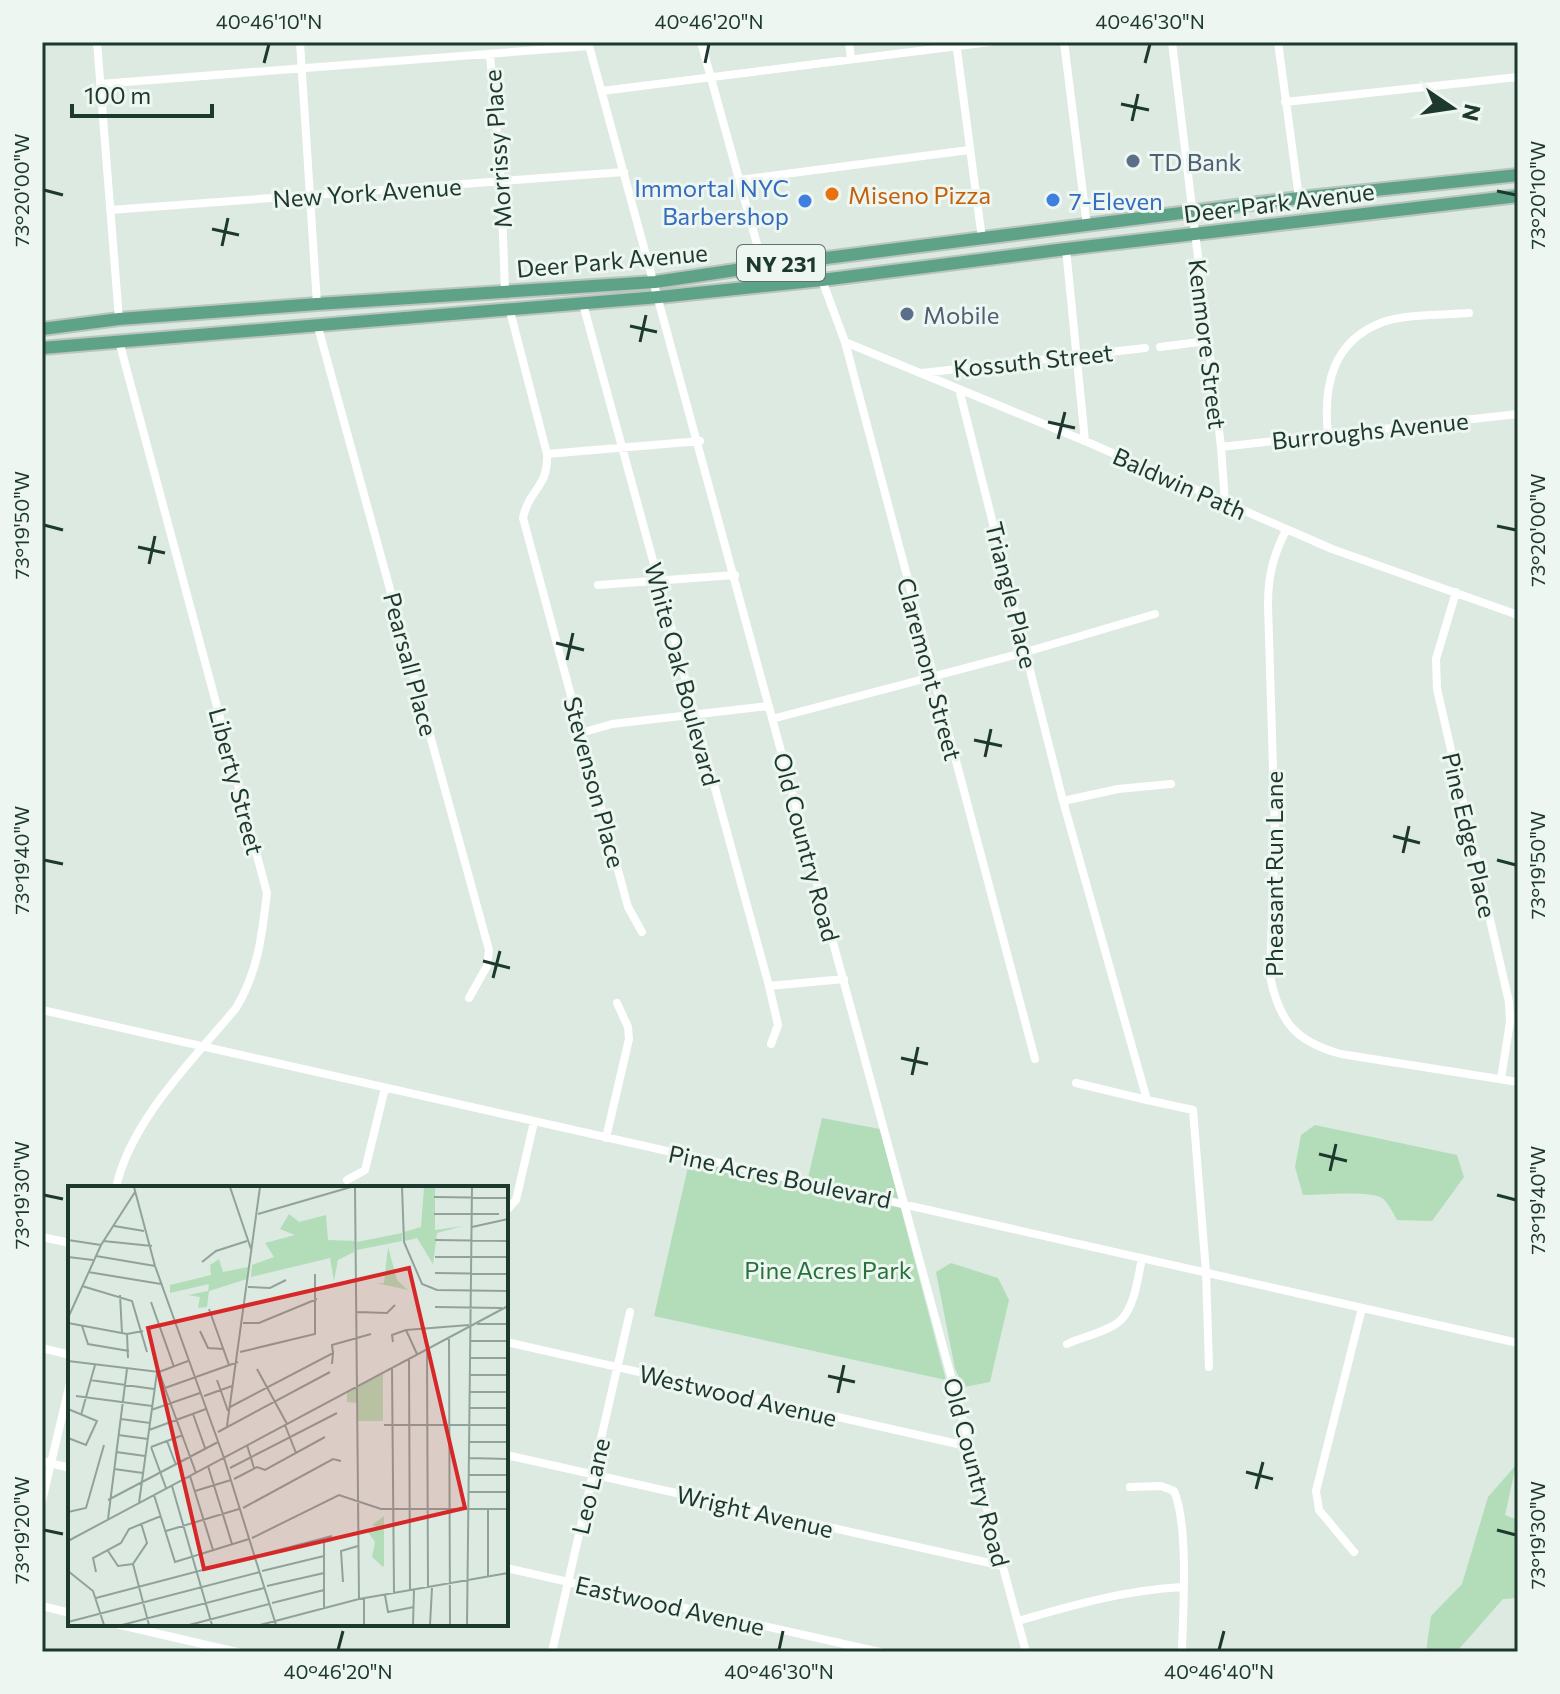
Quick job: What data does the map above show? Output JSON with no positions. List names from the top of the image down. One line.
{"streets":{"main road":["Deer Park Avenue","NY 231"],"street":["Morrissy Place","New York Avenue","Kenmore Street","Kossuth Street","Burroughs Avenue","Baldwin Path","Triangle Place","Pearsall Place","Claremont Street","White Oak Boulevard","Liberty Street","Stevenson Place","Pine Edge Place","Old Country Road","Pheasant Run Lane","Pine Acres Boulevard","Westwood Avenue","Leo Lane","Wright Avenue","Eastwood Avenue"]},"crossings":[["Morrissy Place","New York Avenue"],["Morrissy Place","Deer Park Avenue"],["New York Avenue","Old Country Road"],["Deer Park Avenue","Kenmore Street"],["Deer Park Avenue","Pearsall Place"],["Deer Park Avenue","Claremont Street"],["Deer Park Avenue","White Oak Boulevard"],["Deer Park Avenue","Liberty Street"],["Deer Park Avenue","Stevenson Place"],["Deer Park Avenue","Old Country Road"],["Kenmore Street","Burroughs Avenue"],["Kenmore Street","Baldwin Path"],["Kossuth Street","Baldwin Path"],["Baldwin Path","Triangle Place"],["Baldwin Path","Claremont Street"],["Baldwin Path","Pine Edge Place"],["Baldwin Path","Pheasant Run Lane"],["Liberty Street","Pine Acres Boulevard"],["Pine Edge Place","Pheasant Run Lane"],["Old Country Road","Pine Acres Boulevard"],["Old Country Road","Westwood Avenue"],["Old Country Road","Wright Avenue"],["Westwood Avenue","Leo Lane"],["Leo Lane","Wright Avenue"],["Leo Lane","Eastwood Avenue"]],"parks":["Pine Acres Park"],"places":["TD Bank","Miseno Pizza","7-Eleven","Immortal NYC Barbershop","Mobile"],"scale_bar":"100 m","north":"right","coordinates":["40°46'10\"N","40°46'20\"N","40°46'30\"N","73°20'00\"W","73°20'10\"W","73°19'50\"W","73°19'40\"W","73°19'30\"W","73°19'20\"W","40°46'40\"N"]}
